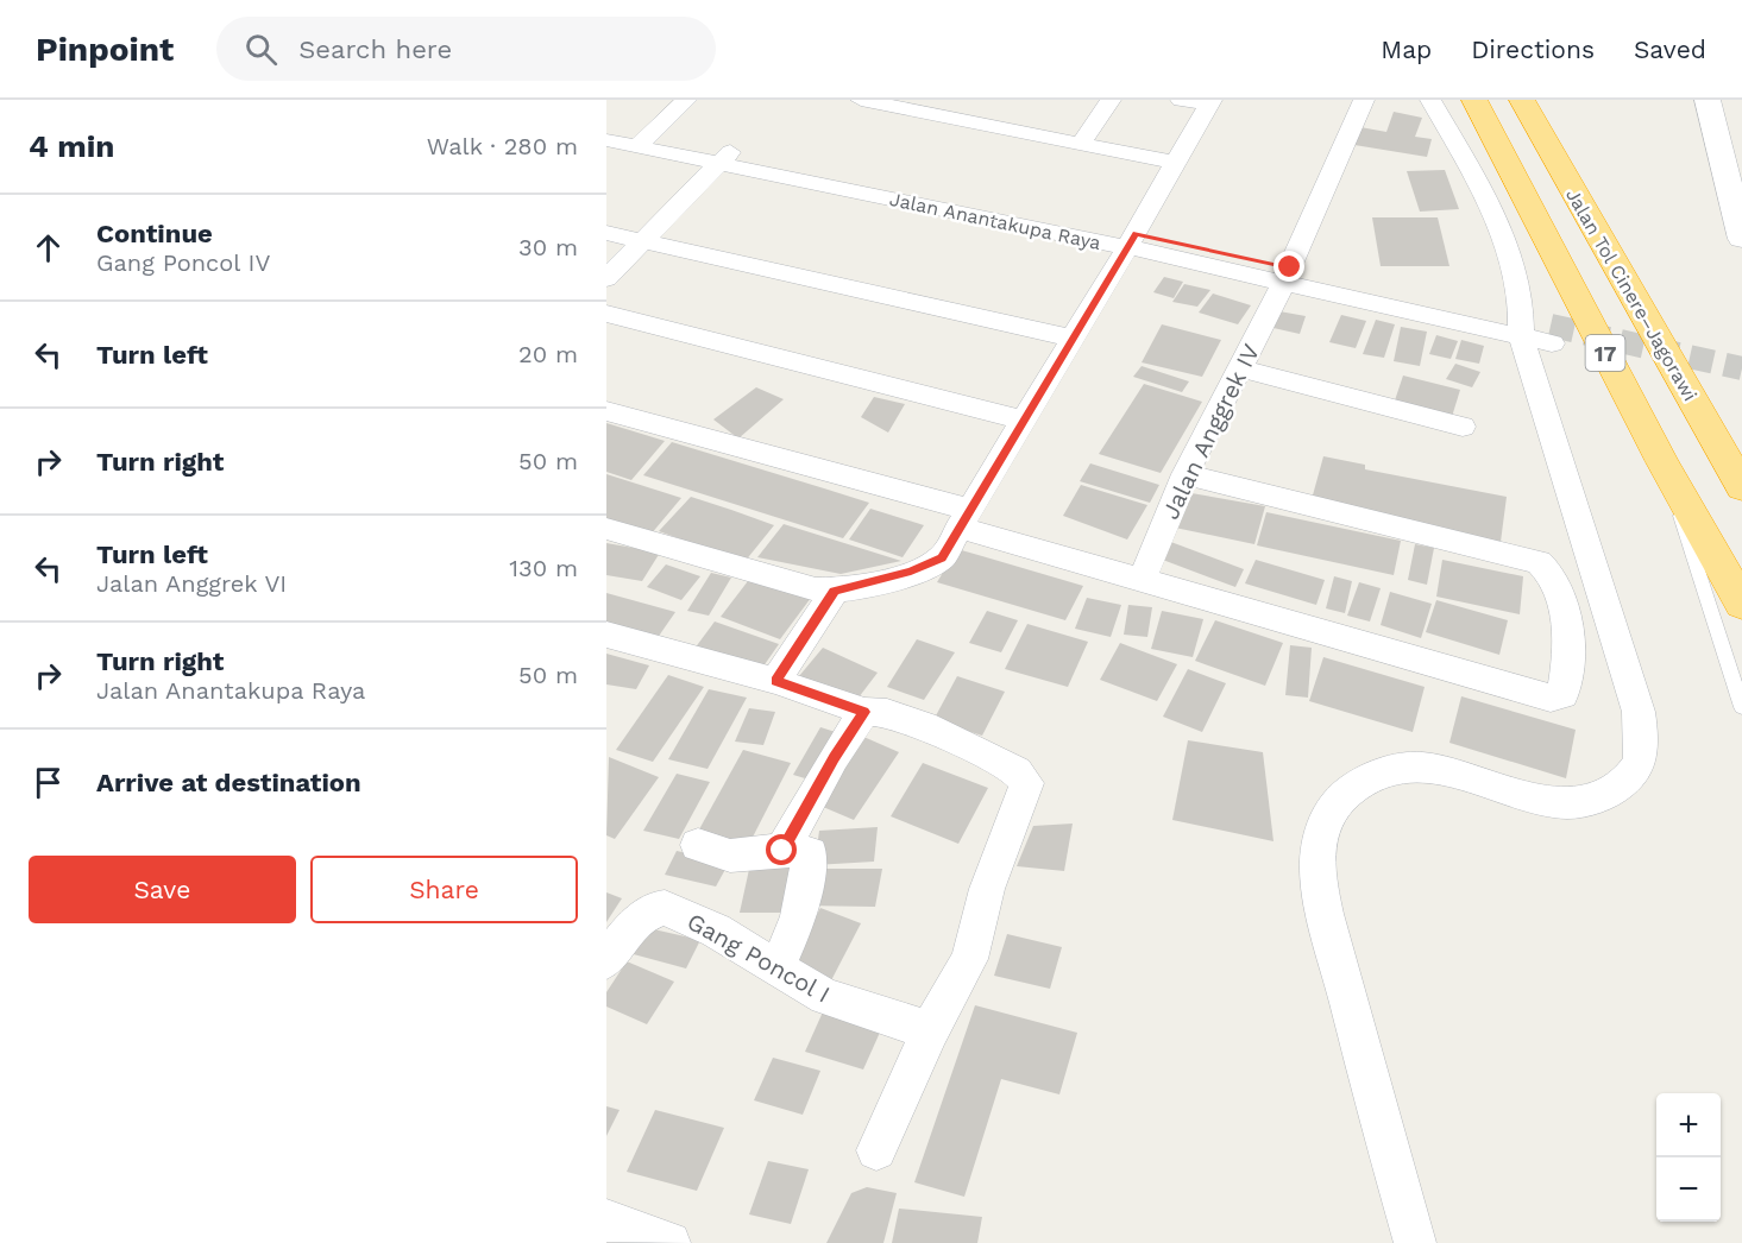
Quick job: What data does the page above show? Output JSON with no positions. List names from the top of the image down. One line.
{"streets":{"highway":["Jalan Tol Cinere–Jagorawi","17"],"street":["Jalan Anantakupa Raya","Jalan Anggrek IV","Gang Poncol I"]},"crossings":[["Jalan Anantakupa Raya","Jalan Anggrek IV"]],"page":{"header":"Pinpoint","search":"Search here","nav":["Map","Directions","Saved"],"heading":["4 min","Walk · 280 m"],"list":[["Continue","Gang Poncol IV","30 m"],["Turn left","20 m"],["Turn right","50 m"],["Turn left","Jalan Anggrek VI","130 m"],["Turn right","Jalan Anantakupa Raya","50 m"],"Arrive at destination"],"buttons":["Save","Share"],"map_buttons":["+","−"]}}
